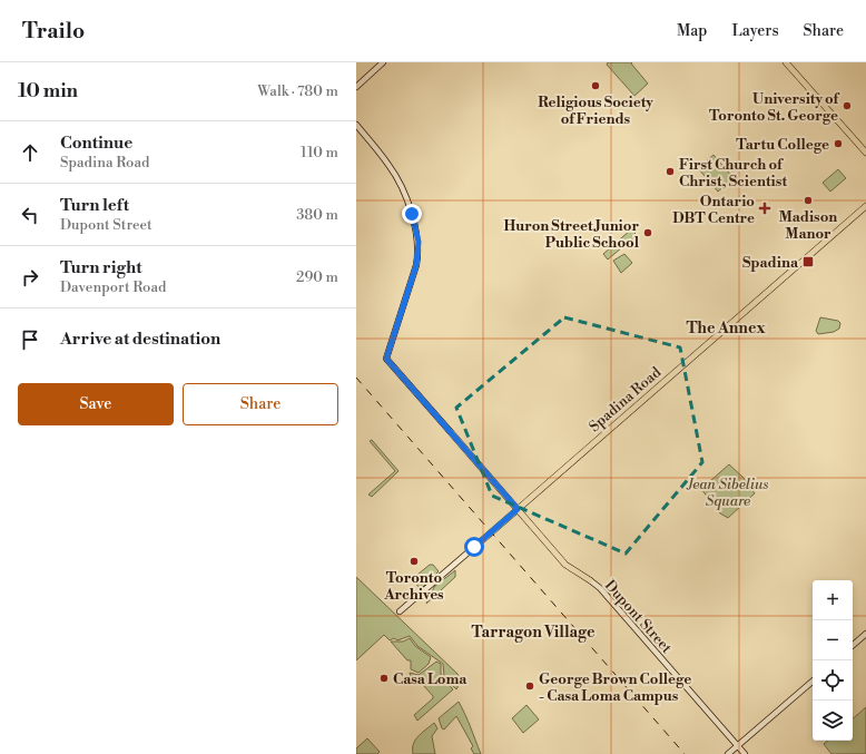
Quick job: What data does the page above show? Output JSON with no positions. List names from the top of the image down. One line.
{"streets":{"main road":["Spadina Road","Dupont Street"]},"crossings":[["Spadina Road","Dupont Street"]],"districts":["The Annex","Tarragon Village"],"parks":["Jean Sibelius Square"],"places":{"other":["Religious Society of Friends","University of Toronto St. George","Tartu College","First Church of Christ, Scientist","Madison Manor","Huron Street Junior Public School","Toronto Archives","Casa Loma","George Brown College - Casa Loma Campus"],"health":["Ontario DBT Centre"],"transit":["Spadina"]},"page":{"header":"Trailo","nav":["Map","Layers","Share"],"heading":["10 min","Walk · 780 m"],"list":[["Continue","Spadina Road","110 m"],["Turn left","Dupont Street","380 m"],["Turn right","Davenport Road","290 m"],"Arrive at destination"],"buttons":["Save","Share"],"map_buttons":["+","−"]}}
